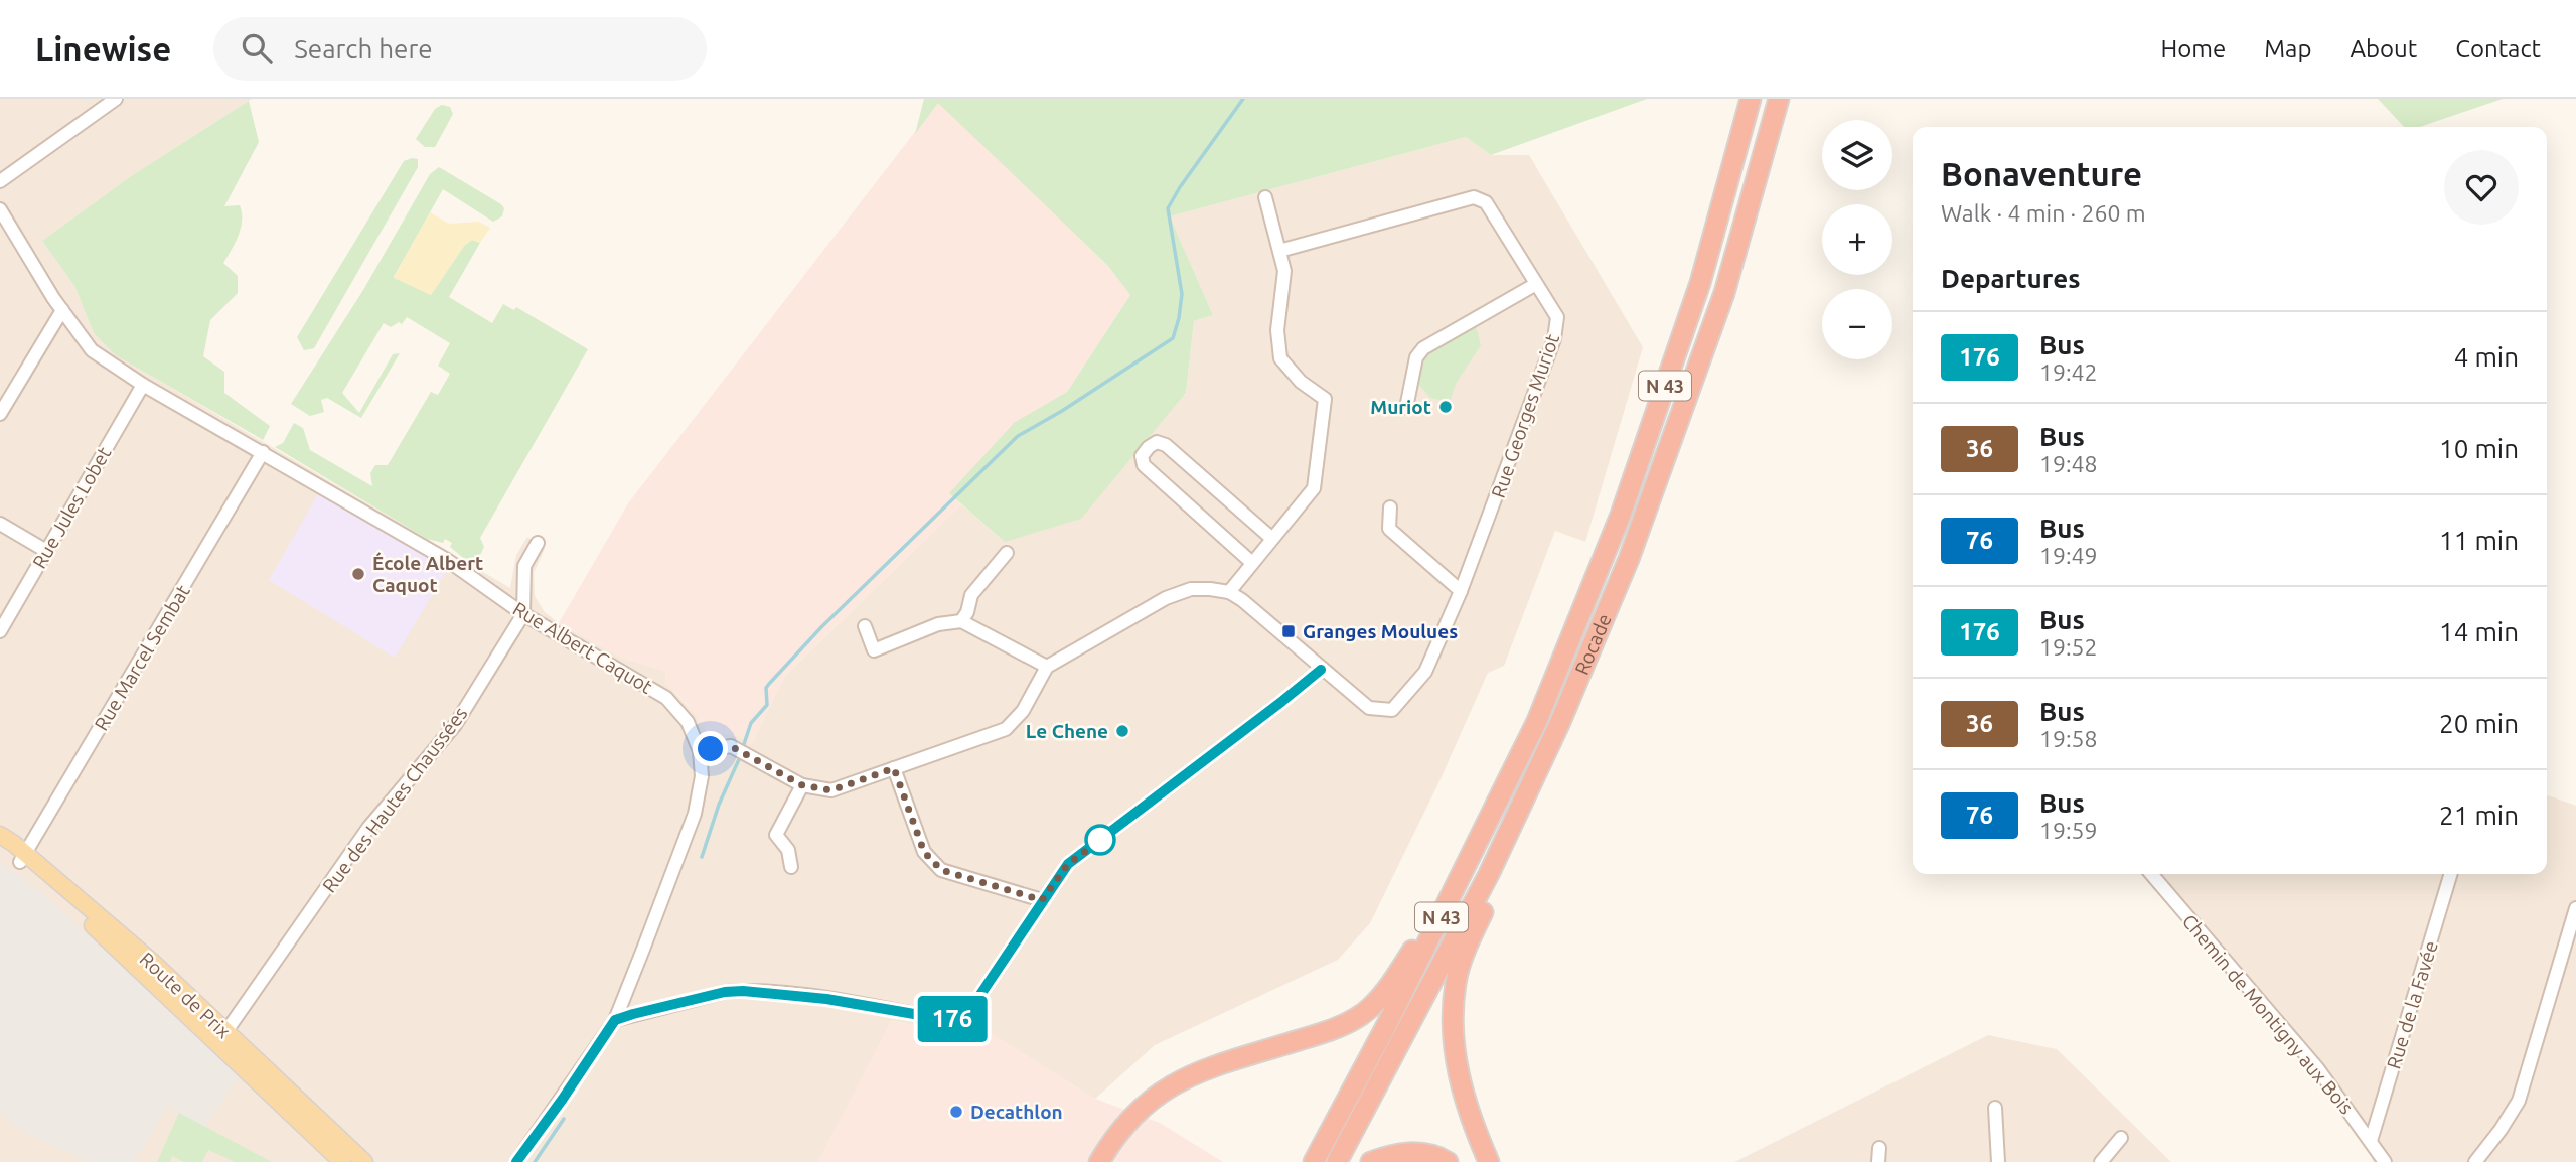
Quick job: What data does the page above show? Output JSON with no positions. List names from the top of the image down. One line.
{"streets":{"highway":["N 43","Rocade"],"main road":["Route de Prix"],"street":["Rue Georges Muriot","Rue Jules Lobet","Rue Albert Caquot","Rue Marcel Sembat","Rue des Hautes Chaussées","Rue de la Favée","Chemin de Montigny aux Bois"]},"crossings":[["Rue Jules Lobet","Rue Albert Caquot"],["Rue Albert Caquot","Rue Marcel Sembat"],["Rue Albert Caquot","Rue des Hautes Chaussées"],["Rue Marcel Sembat","Route de Prix"],["Rue des Hautes Chaussées","Route de Prix"],["Rue de la Favée","Chemin de Montigny aux Bois"]],"places":{"other":["Muriot","École Albert Caquot","Le Chene","Decathlon"],"transit":["Granges Moulues"]},"lines":["bus line 176"],"page":{"header":"Linewise","search":"Search here","nav":["Home","Map","About","Contact"],"on_map":"176","map_buttons":["+","−"],"heading":[["Bonaventure","Walk · 4 min · 260 m"],"Departures"],"list":[{"mark":"176","name":"Bus","note":"19:42","value":"4 min"},{"mark":"36","name":"Bus","note":"19:48","value":"10 min"},{"mark":"76","name":"Bus","note":"19:49","value":"11 min"},{"mark":"176","name":"Bus","note":"19:52","value":"14 min"},{"mark":"36","name":"Bus","note":"19:58","value":"20 min"},{"mark":"76","name":"Bus","note":"19:59","value":"21 min"}]}}
